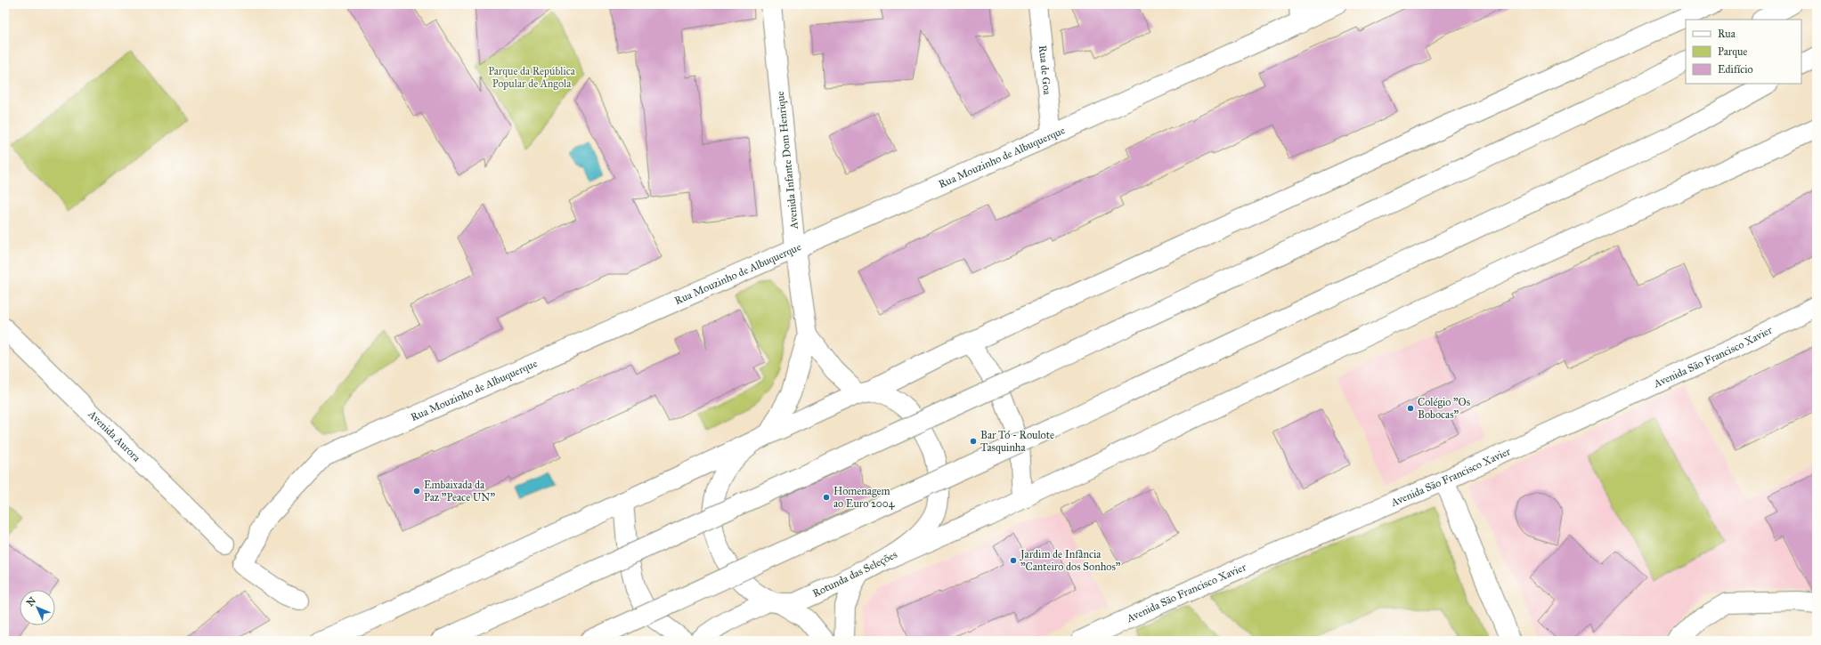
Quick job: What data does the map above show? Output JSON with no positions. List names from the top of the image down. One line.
{"streets":{"main road":["Rua de Goa","Rua Mouzinho de Albuquerque","Avenida Infante Dom Henrique","Avenida São Francisco Xavier","Avenida Aurora","Rotunda das Seleções"]},"crossings":[["Rua de Goa","Rua Mouzinho de Albuquerque"],["Rua Mouzinho de Albuquerque","Avenida Infante Dom Henrique"],["Avenida Infante Dom Henrique","Rotunda das Seleções"]],"parks":["Parque da República Popular de Angola"],"places":["Colégio \"Os Bobocas\"","Bar Tó - Roulote Tasquinha","Embaixada da Paz \"Peace UN\"","Homenagem ao Euro 2004","Jardim de Infância \"Canteiro dos Sonhos\""],"legend":["Rua","Parque","Edifício"],"north":"top left"}
